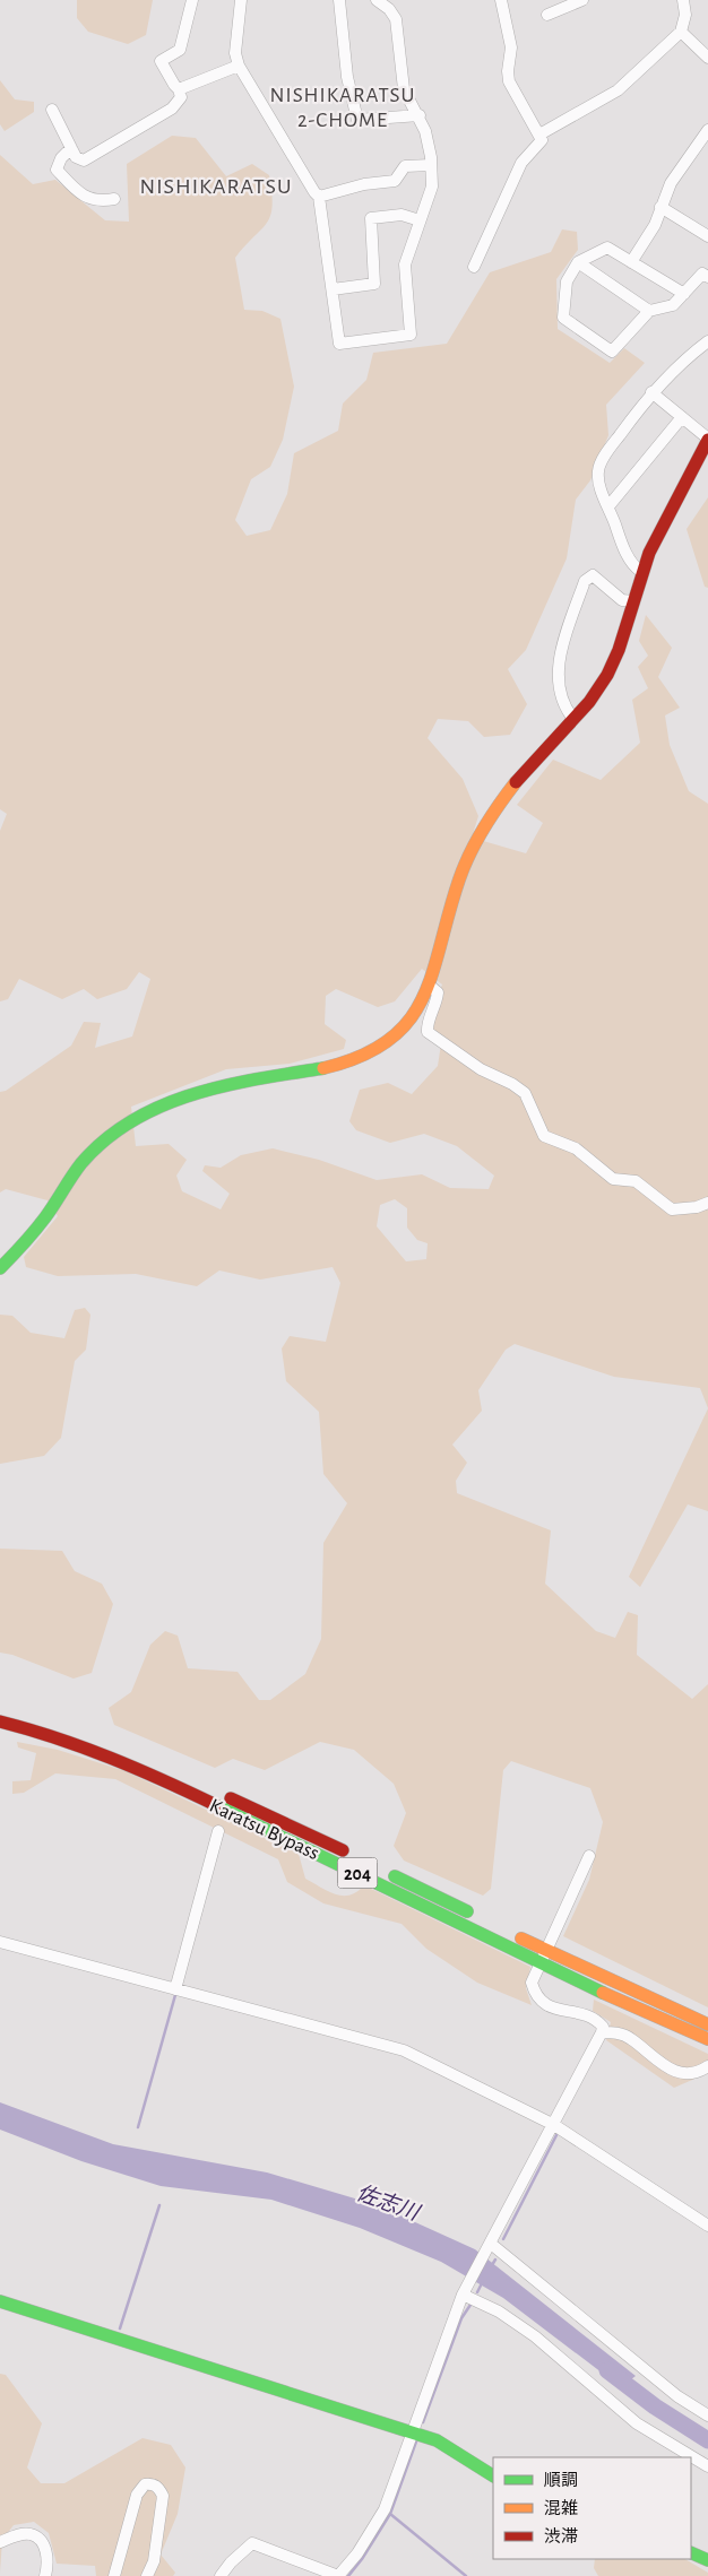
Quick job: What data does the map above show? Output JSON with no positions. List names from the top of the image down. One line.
{"streets":{"main road":["Karatsu Bypass","204"]},"districts":["NISHIKARATSU 2-CHOME","NISHIKARATSU"],"water":["佐志川"],"legend":["順調","混雑","渋滞"]}
